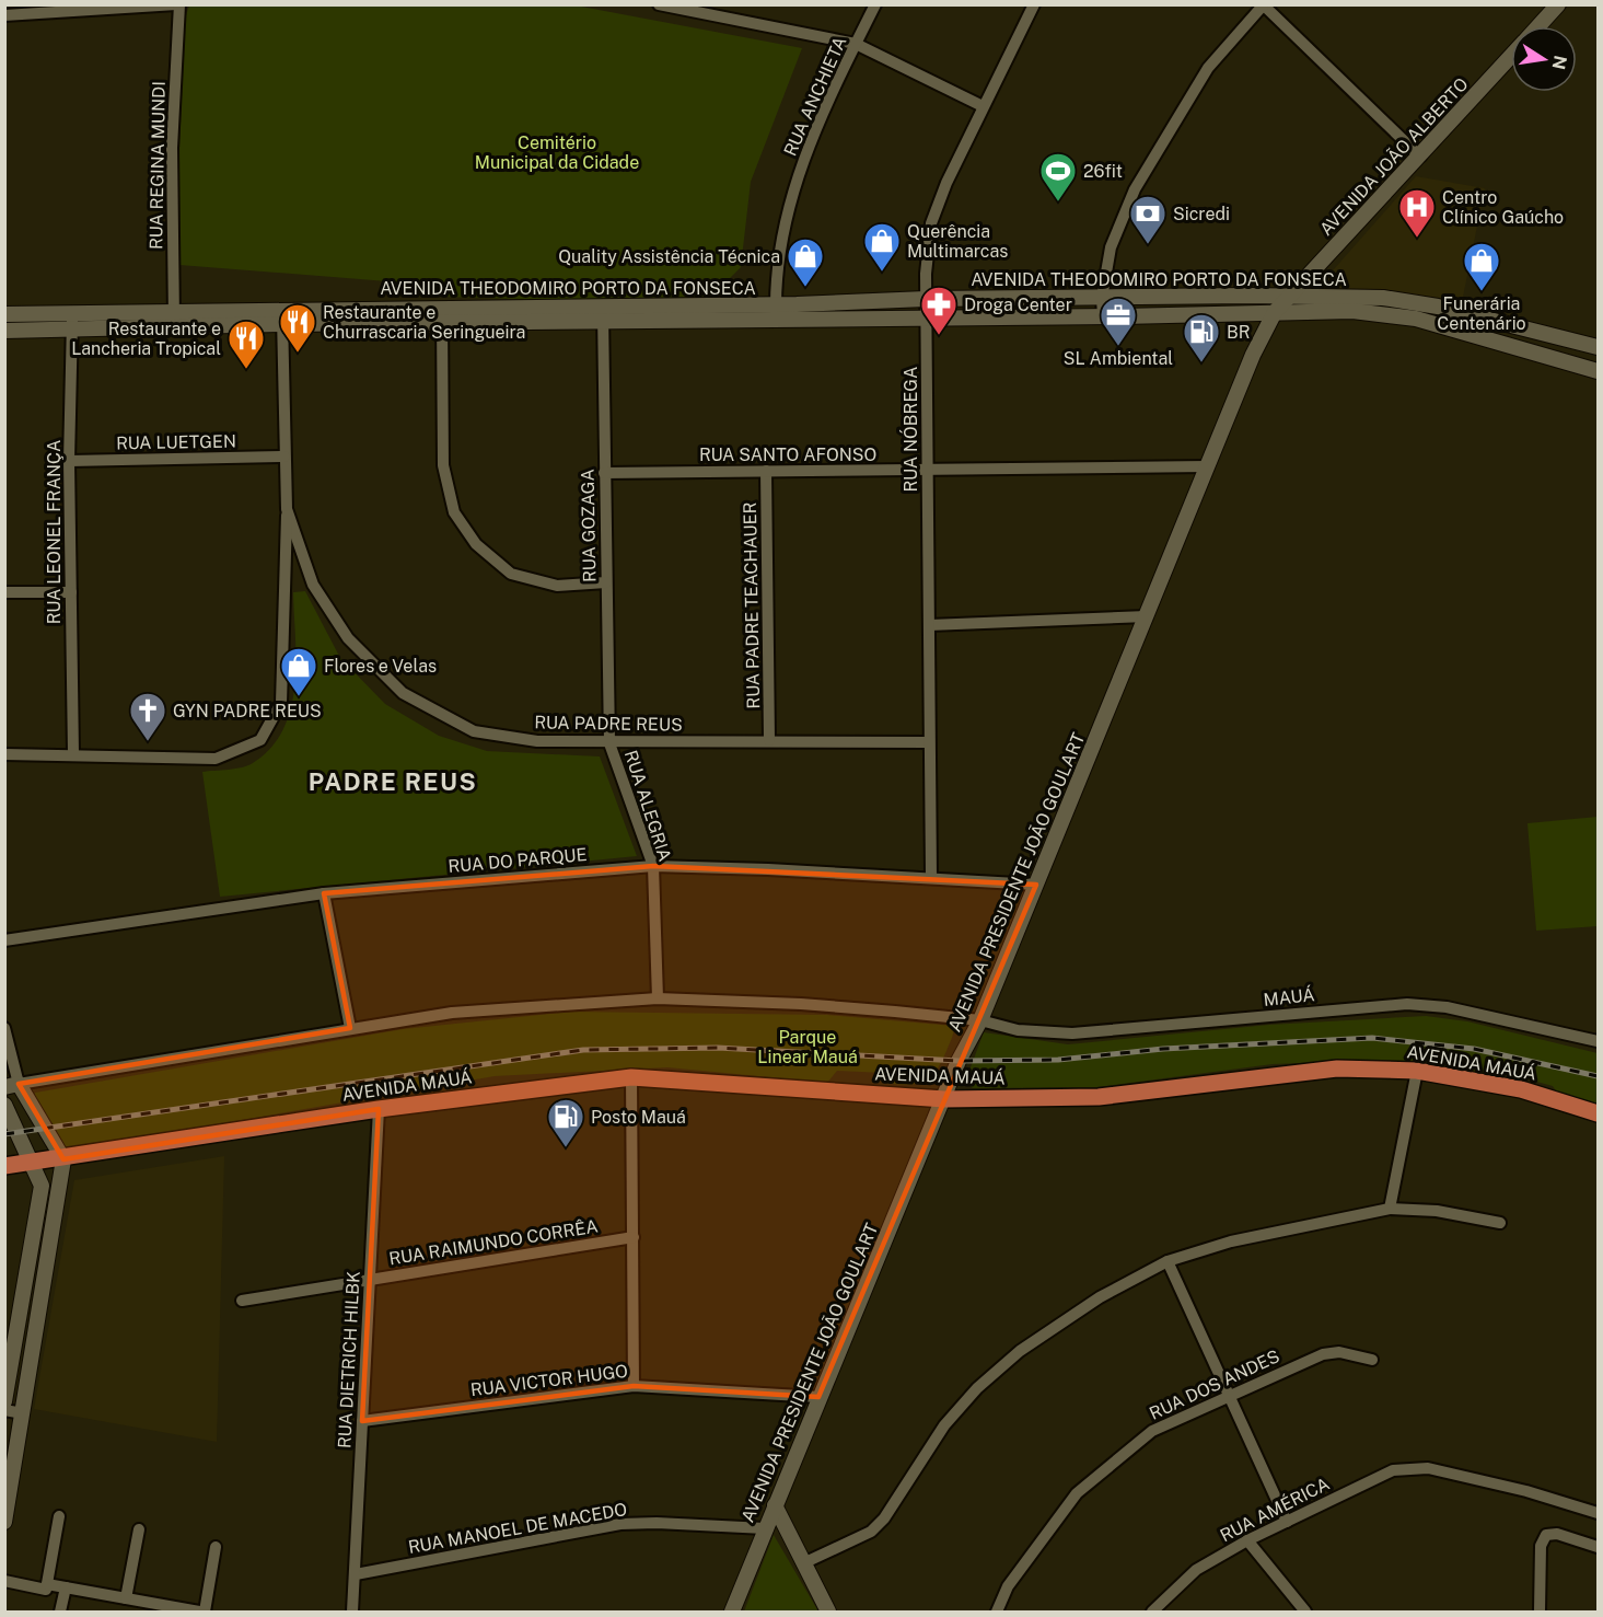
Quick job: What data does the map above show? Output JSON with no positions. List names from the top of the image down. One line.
{"streets":{"main road":["AVENIDA JOÃO ALBERTO","AVENIDA THEODOMIRO PORTO DA FONSECA","AVENIDA PRESIDENTE JOÃO GOULART","AVENIDA MAUÁ"],"street":["RUA ANCHIETA","RUA REGINA MUNDI","RUA NÓBREGA","RUA LUETGEN","RUA SANTO AFONSO","RUA GOZAGA","RUA LEONEL FRANÇA","RUA PADRE TEACHAUER","RUA PADRE REUS","RUA ALEGRIA","RUA DO PARQUE","MAUÁ","RUA RAIMUNDO CORRÊA","RUA DIETRICH HILBK","RUA VICTOR HUGO","RUA DOS ANDES","RUA AMÉRICA","RUA MANOEL DE MACEDO"]},"crossings":[["RUA ANCHIETA","AVENIDA THEODOMIRO PORTO DA FONSECA"],["AVENIDA JOÃO ALBERTO","AVENIDA THEODOMIRO PORTO DA FONSECA"],["AVENIDA JOÃO ALBERTO","AVENIDA PRESIDENTE JOÃO GOULART"],["RUA REGINA MUNDI","AVENIDA THEODOMIRO PORTO DA FONSECA"],["AVENIDA THEODOMIRO PORTO DA FONSECA","RUA NÓBREGA"],["AVENIDA THEODOMIRO PORTO DA FONSECA","RUA GOZAGA"],["AVENIDA THEODOMIRO PORTO DA FONSECA","RUA LEONEL FRANÇA"],["AVENIDA THEODOMIRO PORTO DA FONSECA","RUA PADRE REUS"],["AVENIDA THEODOMIRO PORTO DA FONSECA","AVENIDA PRESIDENTE JOÃO GOULART"],["RUA NÓBREGA","RUA SANTO AFONSO"],["RUA NÓBREGA","RUA PADRE REUS"],["RUA NÓBREGA","RUA DO PARQUE"],["RUA LUETGEN","RUA LEONEL FRANÇA"],["RUA LUETGEN","RUA PADRE REUS"],["RUA SANTO AFONSO","RUA GOZAGA"],["RUA SANTO AFONSO","RUA PADRE TEACHAUER"],["RUA SANTO AFONSO","AVENIDA PRESIDENTE JOÃO GOULART"],["RUA GOZAGA","RUA PADRE REUS"],["RUA GOZAGA","RUA ALEGRIA"],["RUA PADRE TEACHAUER","RUA PADRE REUS"],["RUA PADRE REUS","RUA ALEGRIA"],["RUA ALEGRIA","RUA DO PARQUE"],["RUA DO PARQUE","AVENIDA PRESIDENTE JOÃO GOULART"],["AVENIDA PRESIDENTE JOÃO GOULART","MAUÁ"],["AVENIDA PRESIDENTE JOÃO GOULART","AVENIDA MAUÁ"],["AVENIDA PRESIDENTE JOÃO GOULART","RUA VICTOR HUGO"],["AVENIDA PRESIDENTE JOÃO GOULART","RUA MANOEL DE MACEDO"],["AVENIDA MAUÁ","RUA DIETRICH HILBK"],["RUA RAIMUNDO CORRÊA","RUA DIETRICH HILBK"],["RUA DIETRICH HILBK","RUA VICTOR HUGO"],["RUA DIETRICH HILBK","RUA MANOEL DE MACEDO"]],"districts":["PADRE REUS"],"parks":["Cemitério Municipal da Cidade","Parque Linear Mauá"],"places":{"sports":["26fit"],"hospital":["Centro Clínico Gaúcho"],"bank":["Sicredi"],"shop":["Querência Multimarcas","Quality Assistência Técnica","Funerária Centenário","Flores e Velas"],"pharmacy":["Droga Center"],"office":["SL Ambiental"],"restaurant":["Restaurante e Churrascaria Seringueira","Restaurante e Lancheria Tropical"],"fuel station":["BR","Posto Mauá"],"church":["GYN PADRE REUS"]},"north":"right"}
